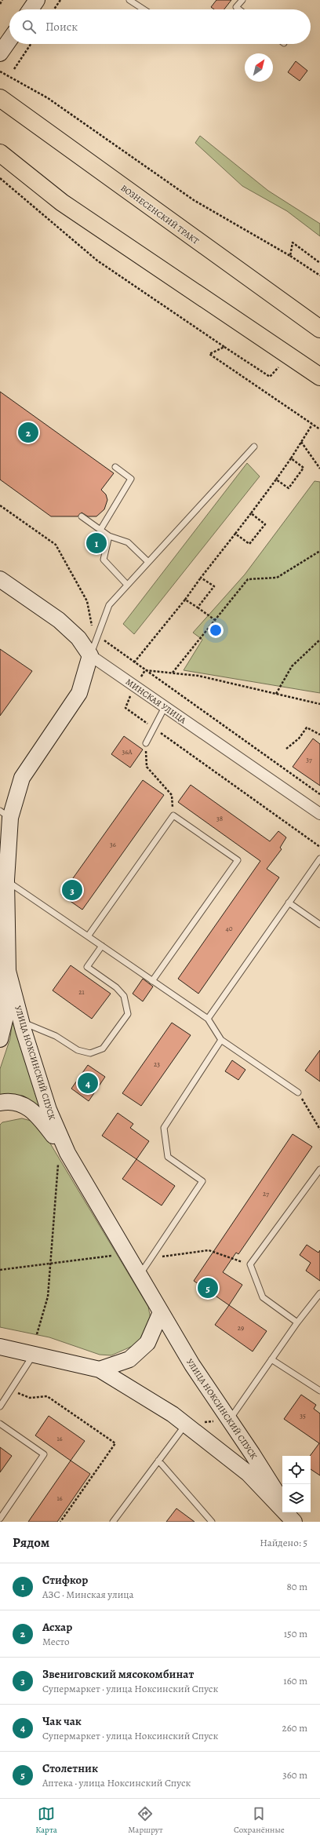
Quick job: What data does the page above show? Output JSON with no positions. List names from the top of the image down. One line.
{"streets":{"main road":["ВОЗНЕСЕНСКИЙ ТРАКТ"],"street":["МИНСКАЯ УЛИЦА","УЛИЦА НОКСИНСКИЙ СПУСК"]},"crossings":[["МИНСКАЯ УЛИЦА","УЛИЦА НОКСИНСКИЙ СПУСК"]],"house_numbers":["36А","37","38","36","40","21","23","27","29","35","16","16"],"north":"top right","page":{"search":"Поиск","pins":["2","1","3","4","5"],"heading":["Рядом","Найдено: 5"],"list":[{"mark":"1","name":"Стифкор","note":"АЗС · Минская улица","value":"80 m"},{"mark":"2","name":"Асхар","note":"Место","value":"150 m"},{"mark":"3","name":"Звениговский мясокомбинат","note":"Супермаркет · улица Ноксинский Спуск","value":"160 m"},{"mark":"4","name":"Чак чак","note":"Супермаркет · улица Ноксинский Спуск","value":"260 m"},{"mark":"5","name":"Столетник","note":"Аптека · улица Ноксинский Спуск","value":"360 m"}],"nav":["Карта","Маршрут","Сохранённые"]}}
